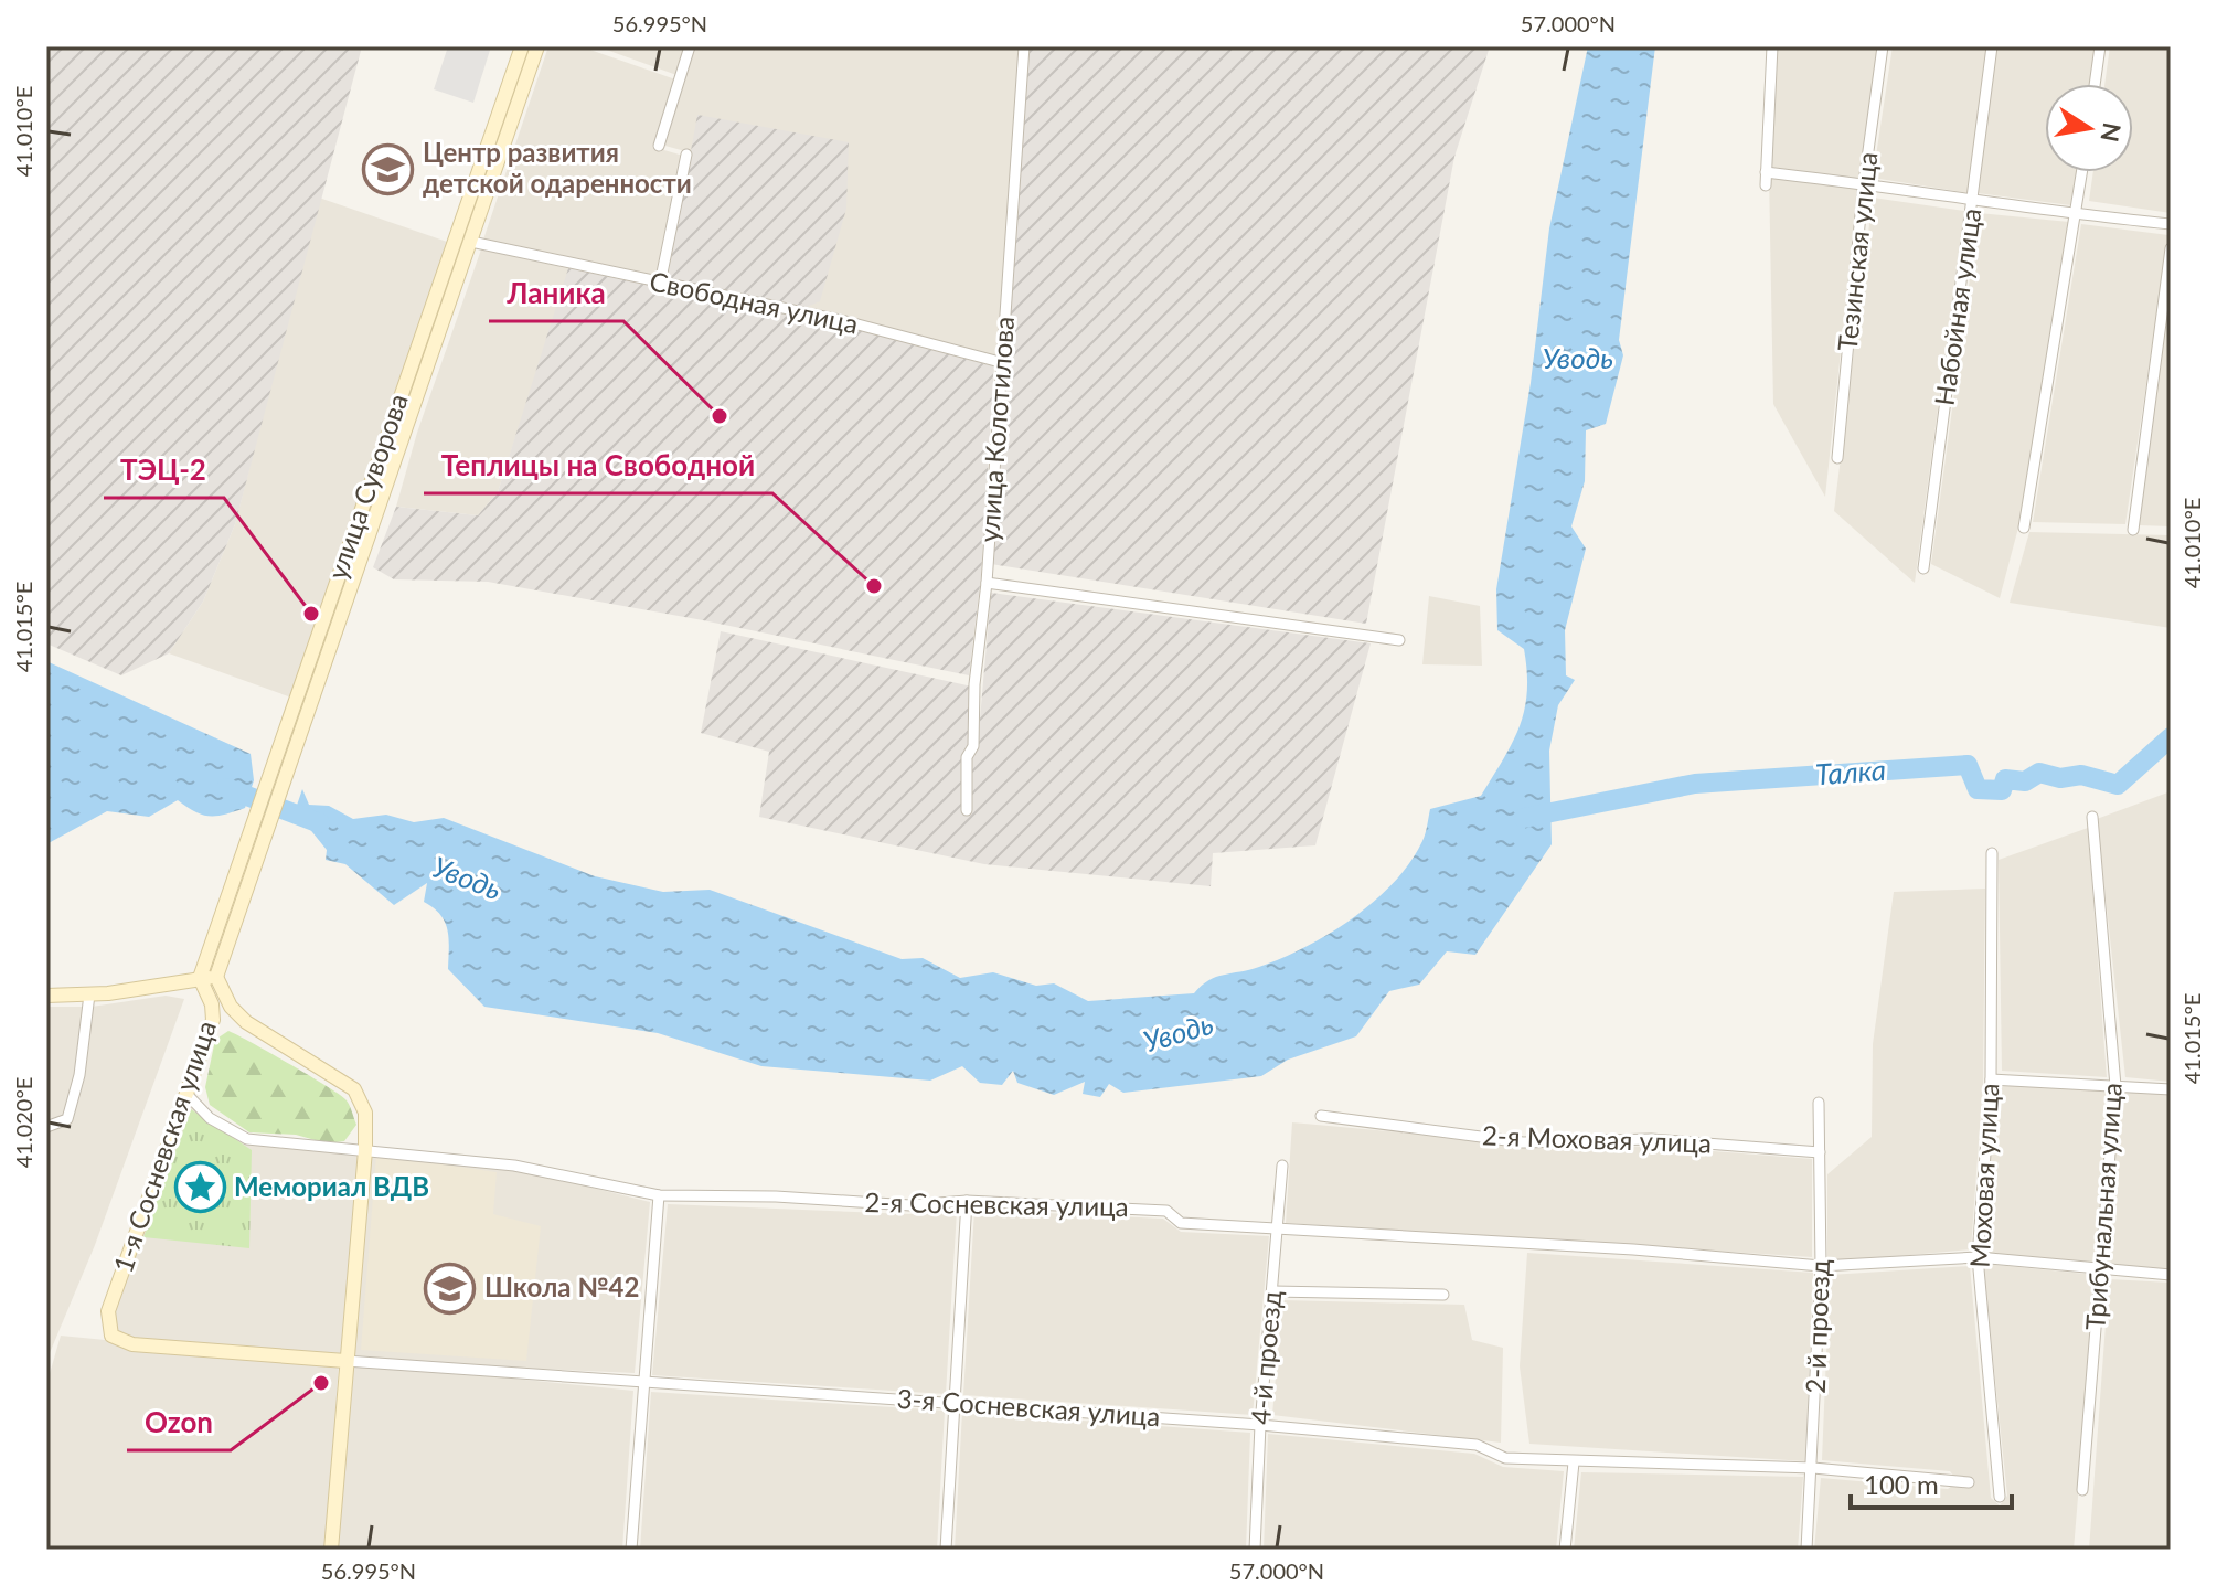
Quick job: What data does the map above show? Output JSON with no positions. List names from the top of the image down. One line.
{"streets":{"main road":["Свободная улица","улица Суворова","1-я Сосневская улица","3-я Сосневская улица"],"street":["Тезинская улица","Набойная улица","улица Колотилова","2-я Моховая улица","Моховая улица","2-я Сосневская улица","Трибунальная улица","2-й проезд","4-й проезд"]},"crossings":[["Свободная улица","улица Колотилова"],["Свободная улица","улица Суворова"],["улица Суворова","1-я Сосневская улица"],["2-я Моховая улица","2-й проезд"],["1-я Сосневская улица","2-я Сосневская улица"],["1-я Сосневская улица","3-я Сосневская улица"],["Моховая улица","2-я Сосневская улица"],["2-я Сосневская улица","Трибунальная улица"],["2-я Сосневская улица","2-й проезд"],["2-я Сосневская улица","4-й проезд"],["2-й проезд","3-я Сосневская улица"],["4-й проезд","3-я Сосневская улица"]],"water":["Уводь","Талка"],"places":{"school or university":["Центр развития детской одаренности","Школа №42"],"other":["Ланика","Теплицы на Свободной","ТЭЦ-2","Ozon"],"place":["Мемориал ВДВ"]},"scale_bar":"100 m","north":"right","coordinates":["56.995°N","57.000°N","41.010°E","41.015°E","41.020°E"]}
